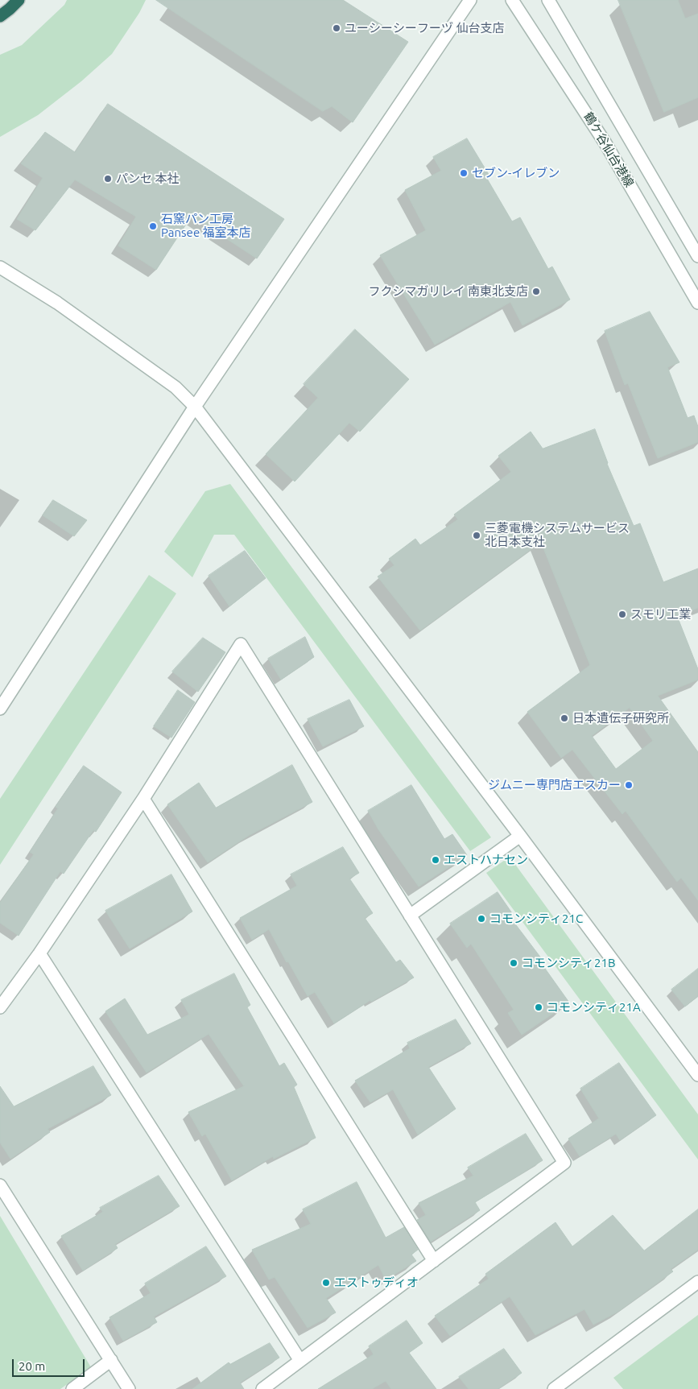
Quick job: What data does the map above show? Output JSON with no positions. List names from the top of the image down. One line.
{"streets":{"street":["鶴ケ谷仙台港線"]},"places":["ユーシーシーフーヅ 仙台支店","セブン-イレブン","パンセ 本社","石窯パン工房 Pansee 福室本店","フクシマガリレイ 南東北支店","三菱電機システムサービス 北日本支社","スモリ工業","日本遺伝子研究所","ジムニー専門店エスカー","エストハナセン","コモンシティ21C","コモンシティ21B","コモンシティ21A","エストゥディオ"],"scale_bar":"20 m"}
